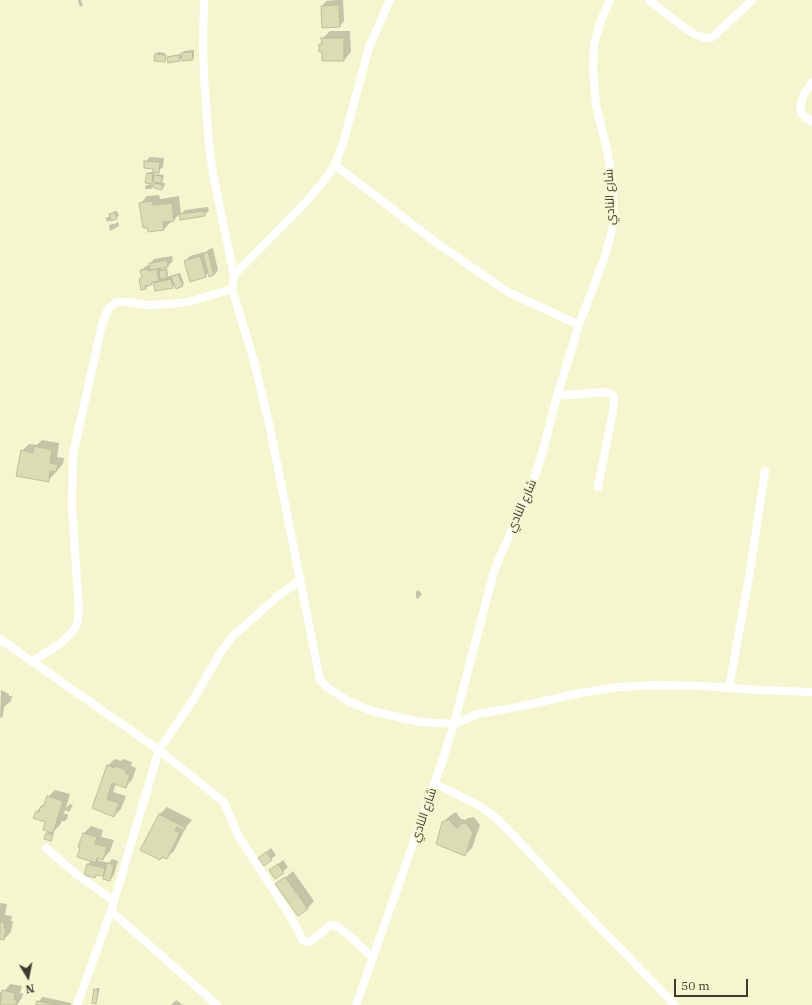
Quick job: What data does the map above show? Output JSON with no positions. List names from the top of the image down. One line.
{"streets":{"street":["شارع النادي"]},"scale_bar":"50 m","north":"bottom"}
